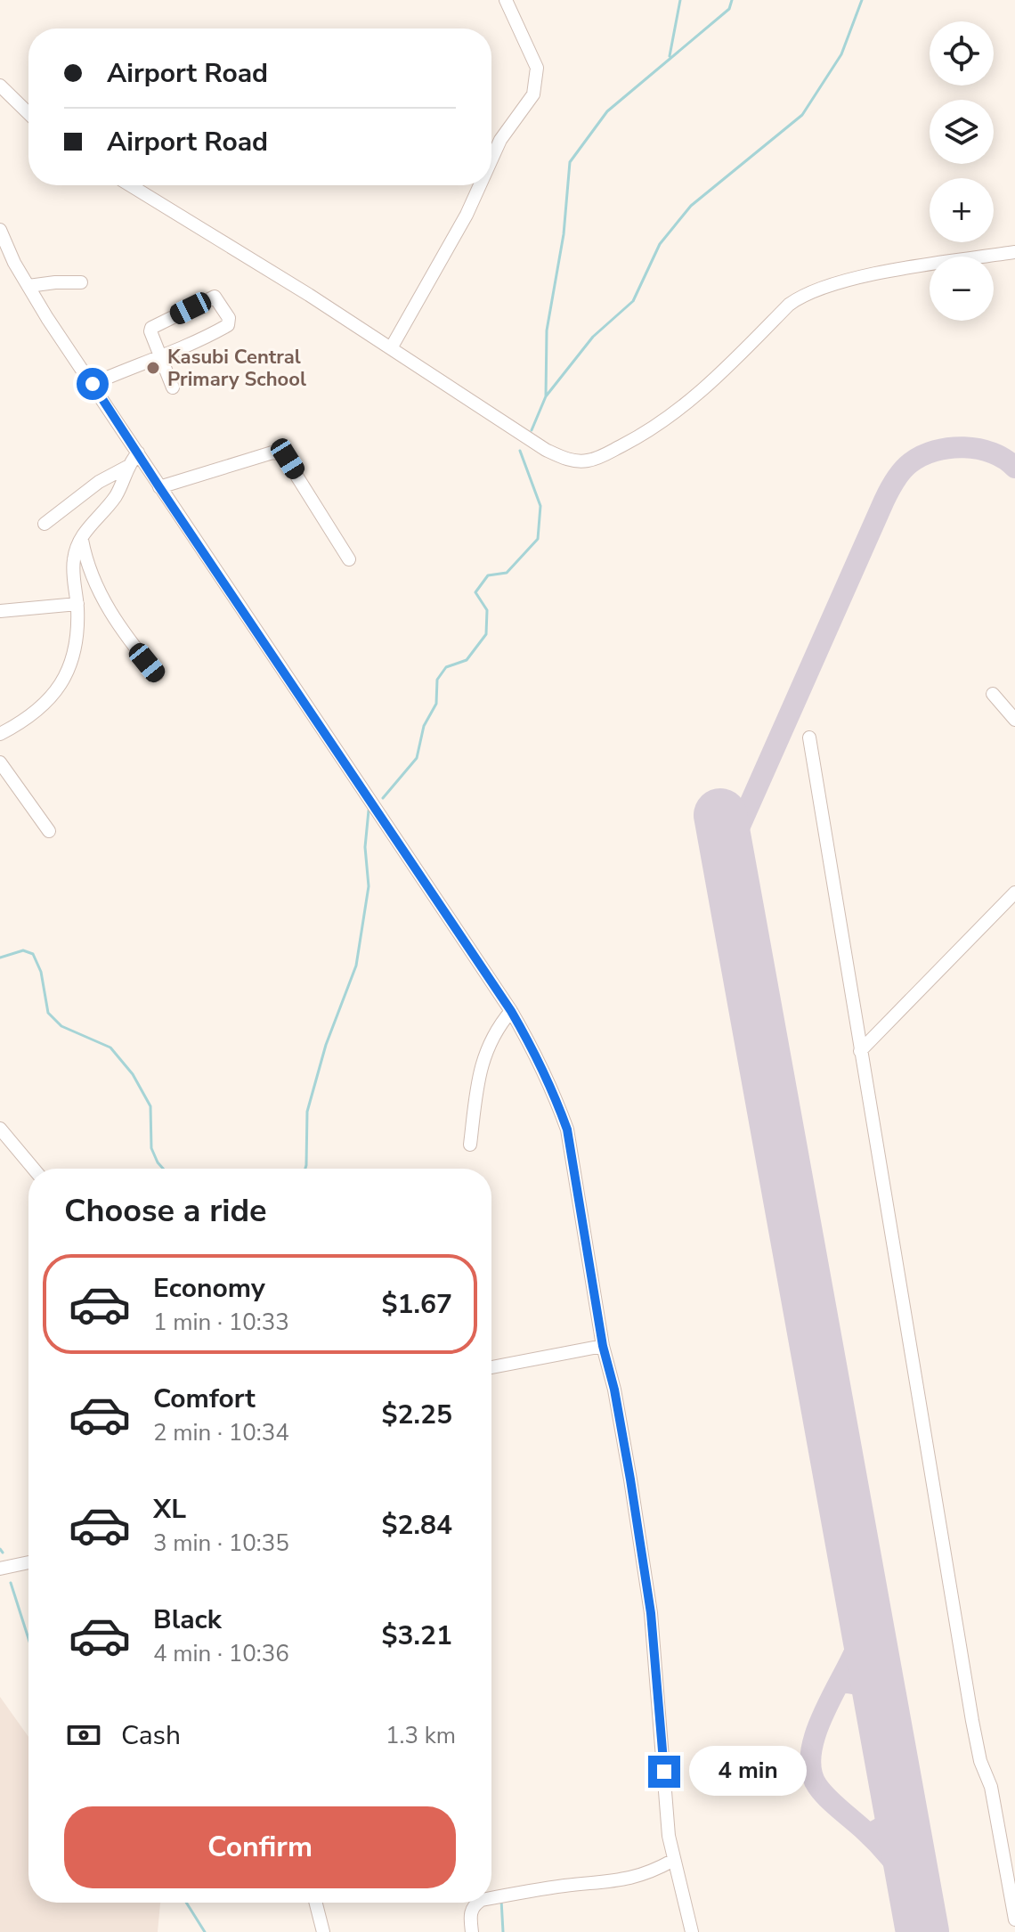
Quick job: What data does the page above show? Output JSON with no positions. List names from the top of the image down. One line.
{"places":["Kasubi Central Primary School"],"page":{"map_buttons":["+","−"],"banner":["Airport Road","Airport Road"],"heading":"Choose a ride","list":[{"name":"Economy","note":"1 min · 10:33","value":"$1.67"},{"name":"Comfort","note":"2 min · 10:34","value":"$2.25"},{"name":"XL","note":"3 min · 10:35","value":"$2.84"},{"name":"Black","note":"4 min · 10:36","value":"$3.21"}],"pay":["Cash","1.3 km"],"bubble":"4 min","buttons":"Confirm"}}
